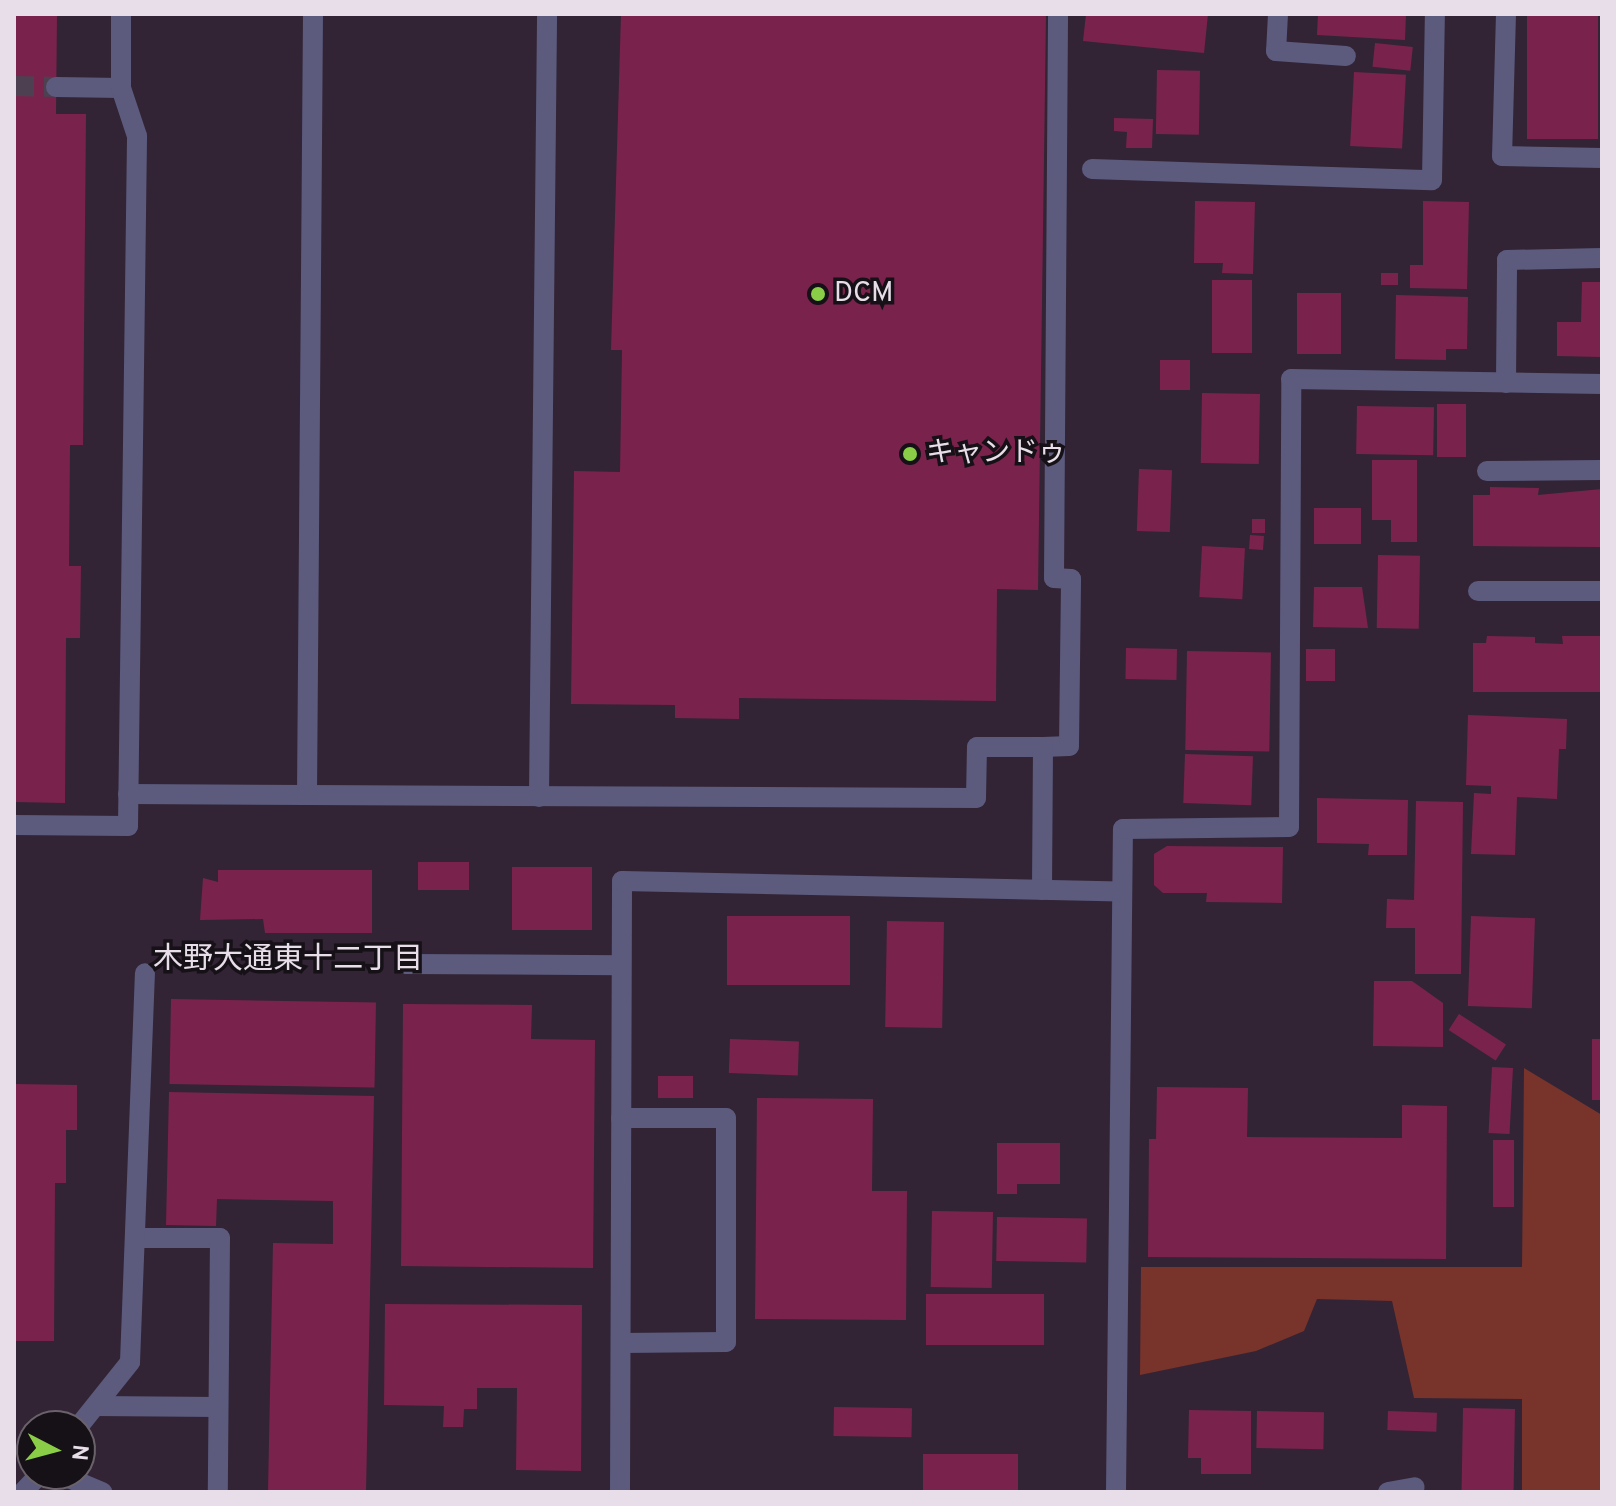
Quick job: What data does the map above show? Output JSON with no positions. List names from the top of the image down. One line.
{"districts":["木野大通東十二丁目"],"places":["DCM","キャンドゥ"],"north":"right"}
